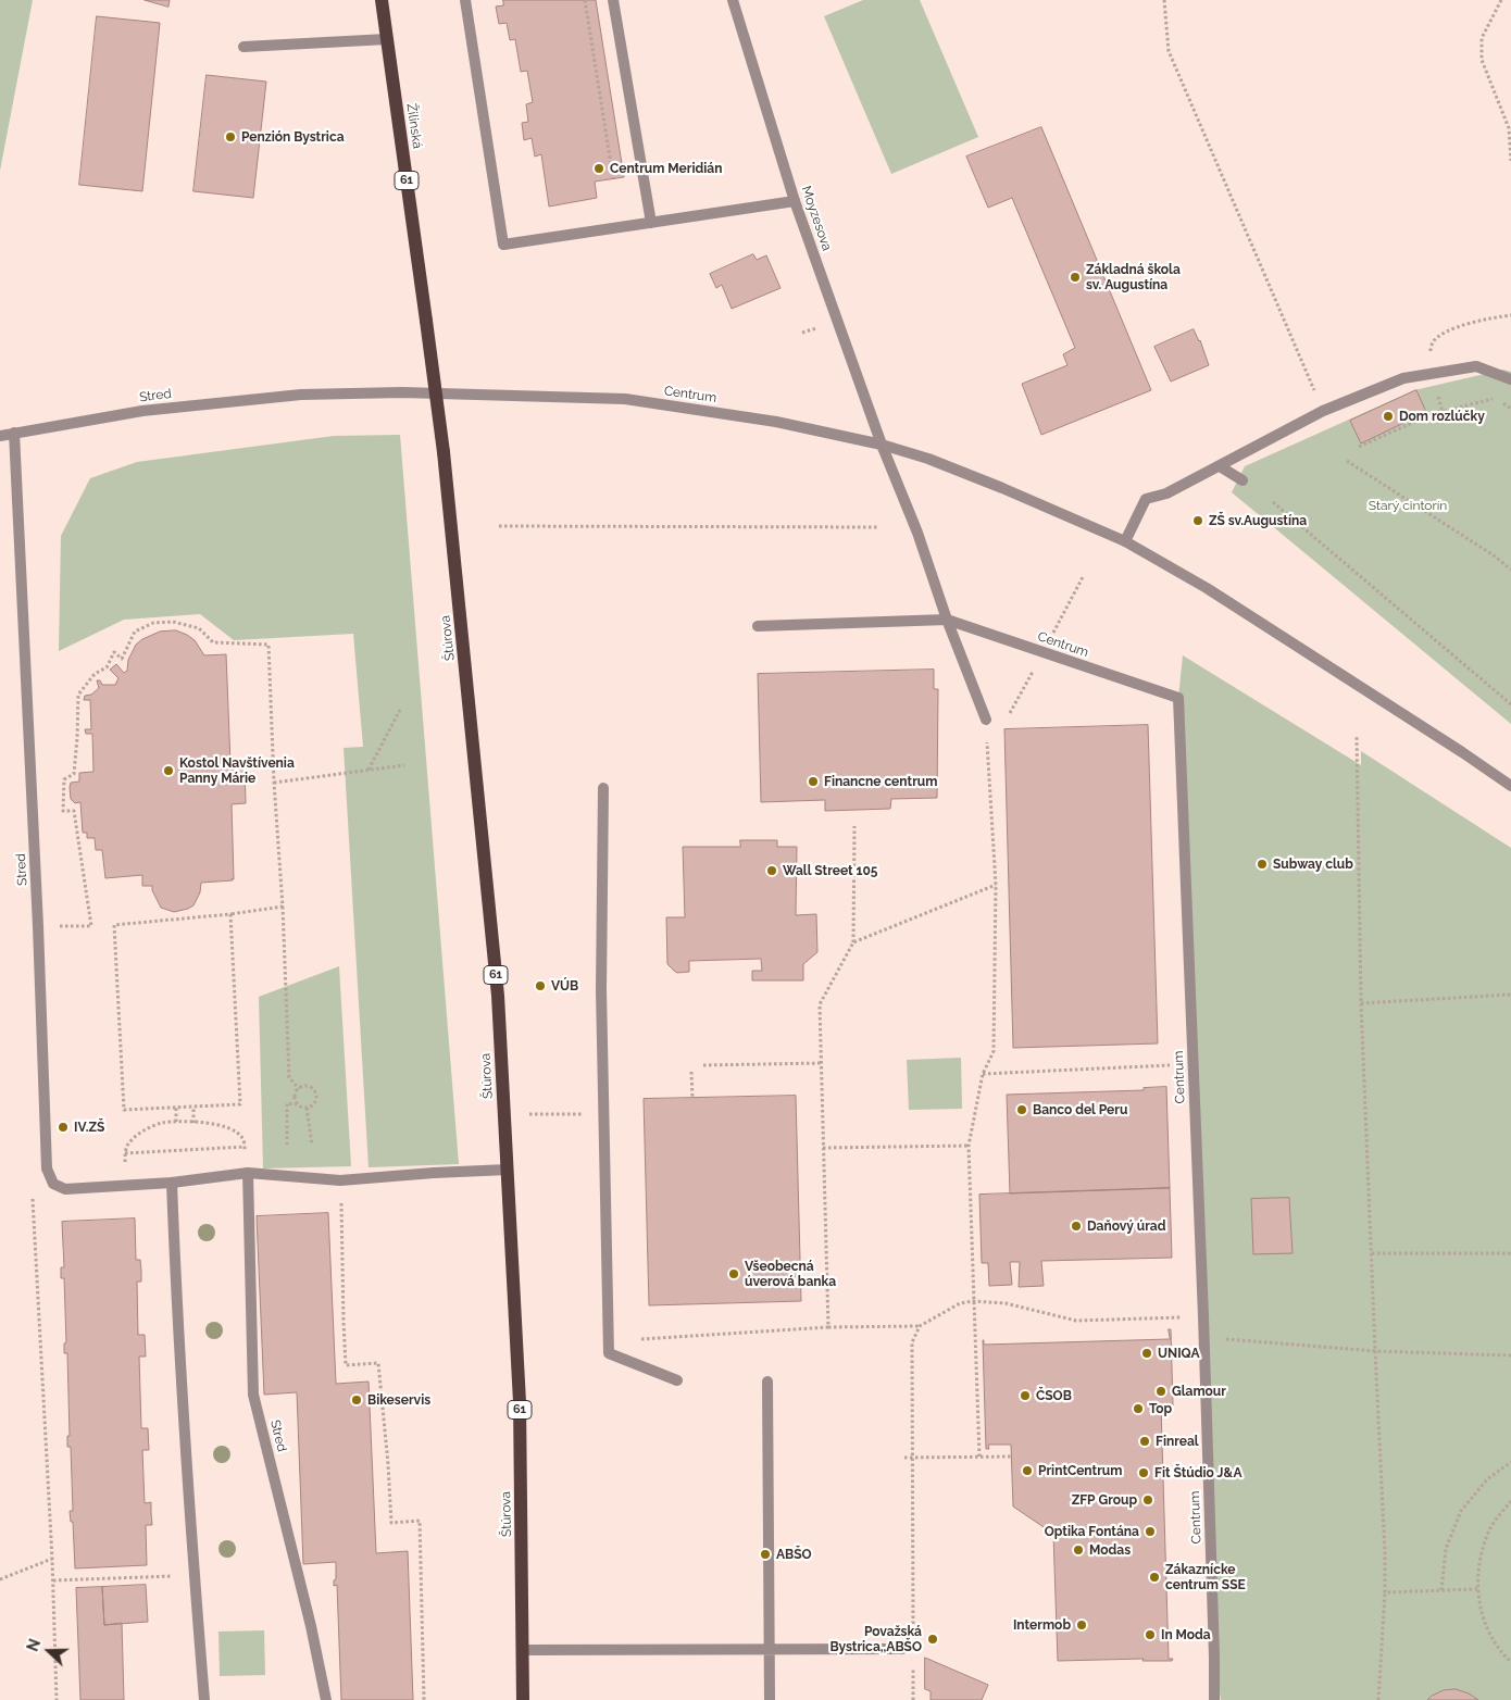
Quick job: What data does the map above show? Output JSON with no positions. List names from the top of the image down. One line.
{"streets":{"main road":["Žilinská","61","Štúrova"],"street":["Moyzesova","Centrum","Stred"]},"crossings":[["Žilinská","Štúrova"],["Moyzesova","Centrum"],["Centrum","Stred"],["Stred","Štúrova"]],"parks":["Starý cintorín"],"places":["Penzión Bystrica","Centrum Meridián","Základná škola sv. Augustína","Dom rozlúčky","ZŠ sv.Augustína","Kostol Navštívenia Panny Márie","Financne centrum","Subway club","Wall Street 105","VÚB","Banco del Peru","IV.ZŠ","Daňový úrad","Všeobecná úverová banka","UNIQA","Glamour","ČSOB","Bikeservis","Top","Finreal","PrintCentrum","Fit Štúdio J&A","ZFP Group","Optika Fontána","Modas","ABŠO","Zákaznícke centrum SSE","Intermob","In Moda","Považská Bystrica,,ABŠO"],"north":"left"}
